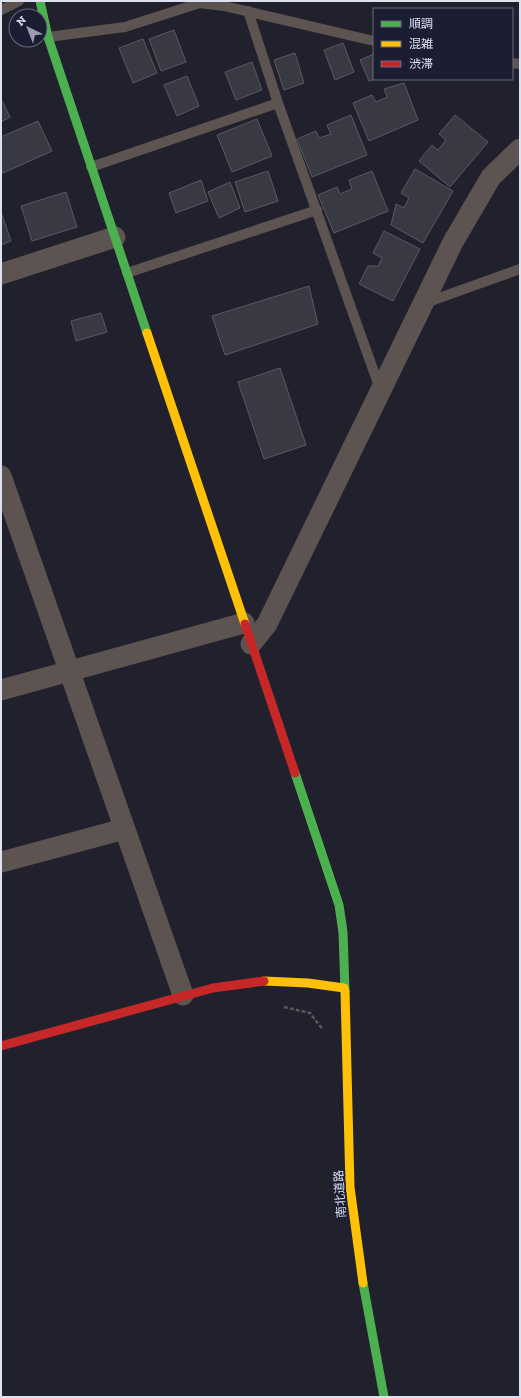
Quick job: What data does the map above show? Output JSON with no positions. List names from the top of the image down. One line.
{"streets":{"street":["南北道路"]},"legend":["順調","混雑","渋滞"],"north":"top left"}
